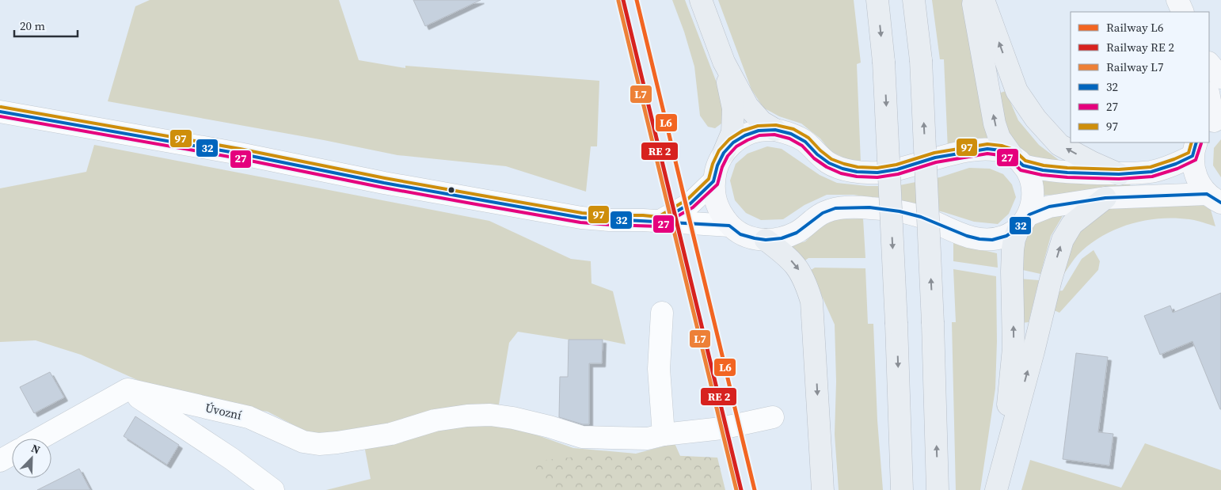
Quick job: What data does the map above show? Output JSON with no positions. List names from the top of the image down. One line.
{"streets":{"street":["Úvozní"]},"lines":["rail line L6","rail line L7","transit line 97","transit line 32","transit line 27"],"legend":["Railway L6","Railway RE 2","Railway L7","32","27","97"],"scale_bar":"20 m","north":"top right"}
